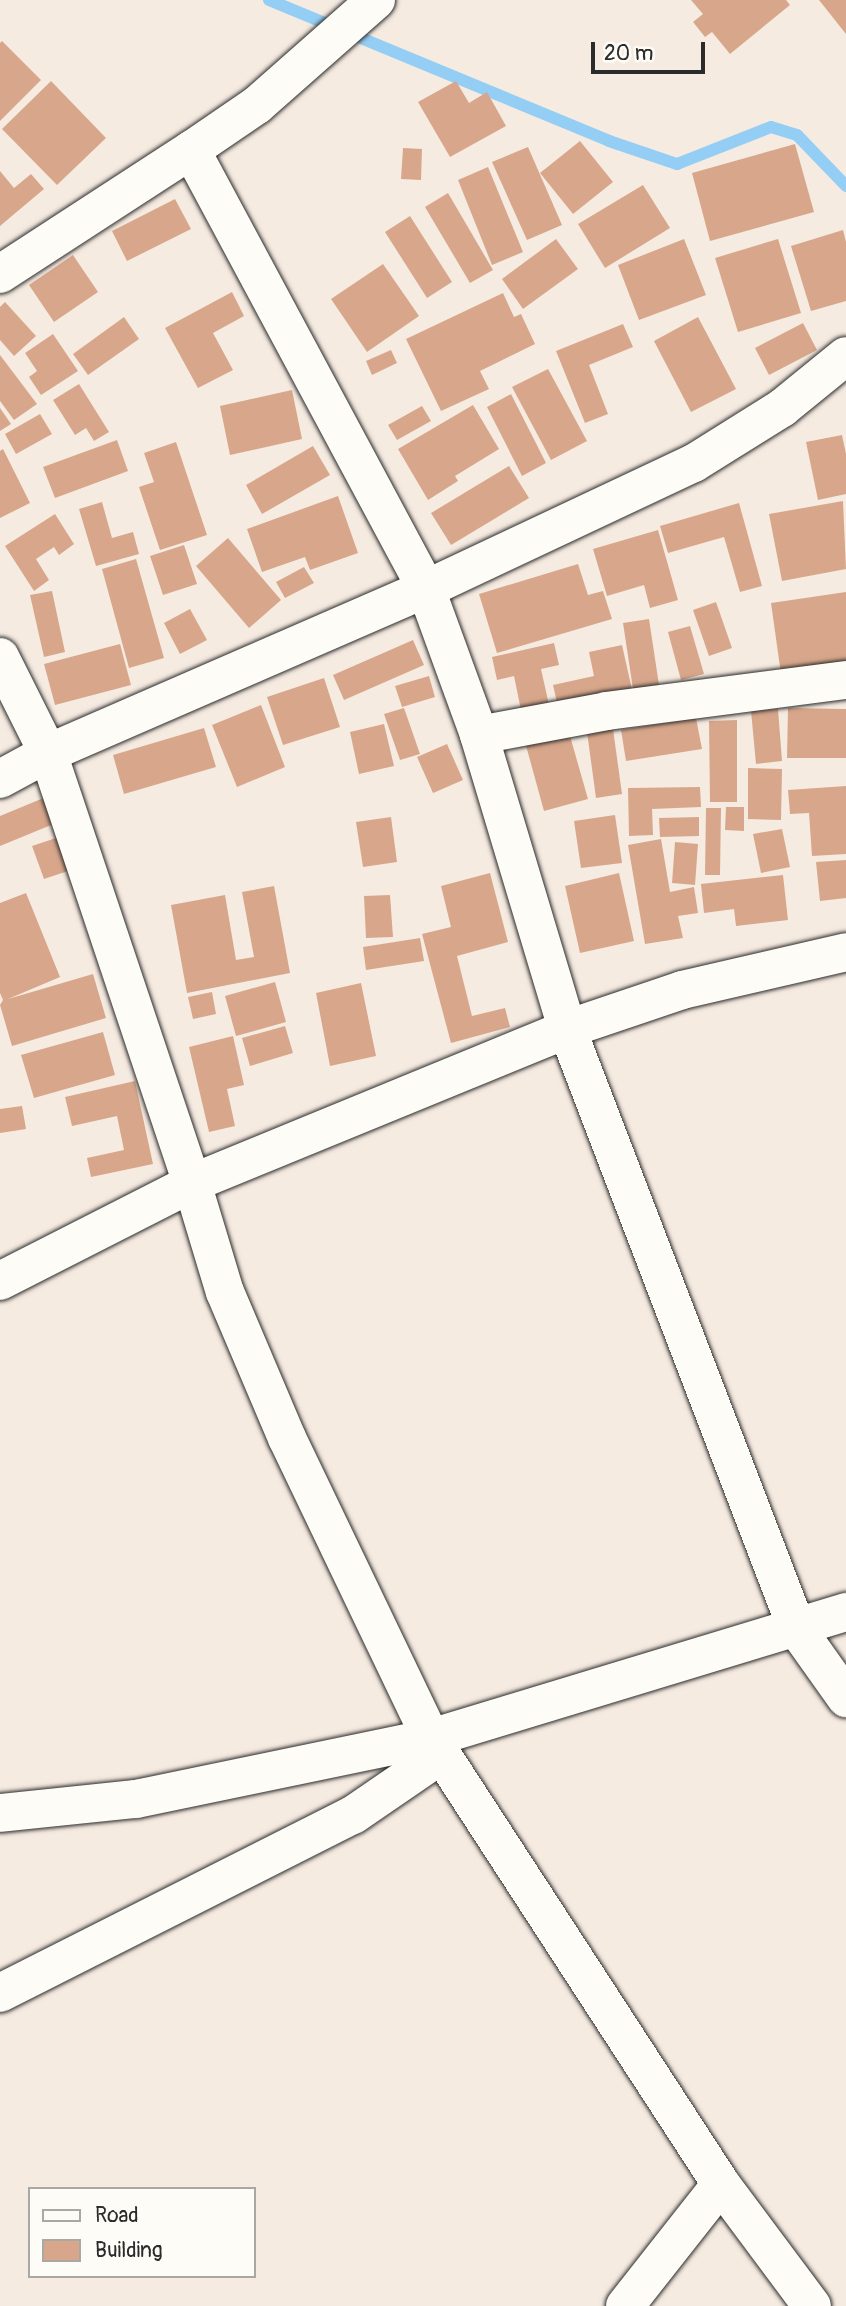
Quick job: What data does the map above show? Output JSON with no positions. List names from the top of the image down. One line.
{"legend":["Road","Building"],"scale_bar":"20 m"}
